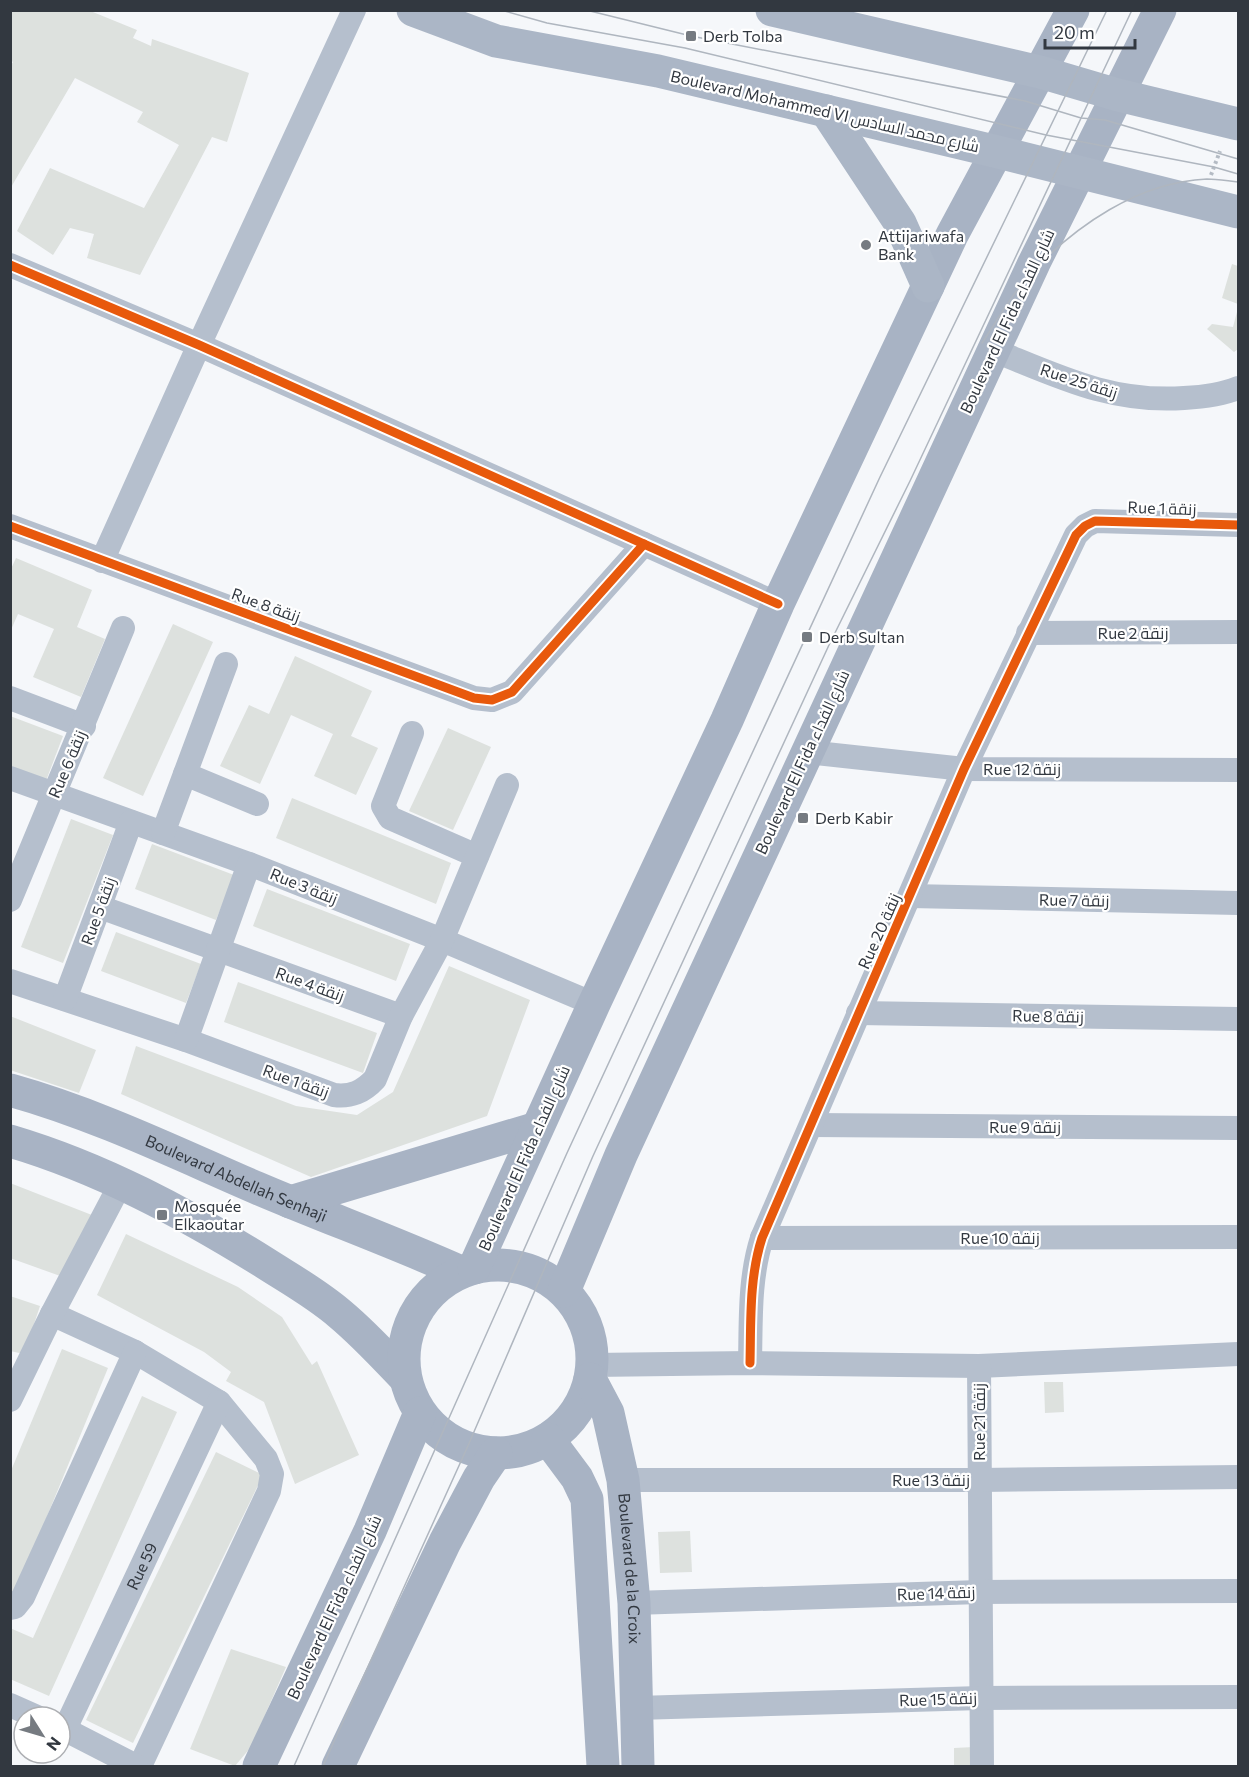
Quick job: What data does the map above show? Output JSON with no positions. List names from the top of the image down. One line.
{"streets":{"main road":["Boulevard Mohammed VI شارع محمد السادس","Boulevard El Fida شارع الفداء","Boulevard Abdellah Senhaji","Boulevard de la Croix"],"street":["Rue 25 زنقة","Rue 1 زنقة","Rue 8 زنقة","Rue 2 زنقة","Rue 6 زنقة","Rue 12 زنقة","Rue 3 زنقة","Rue 7 زنقة","Rue 5 زنقة","Rue 20 زنقة","Rue 4 زنقة","Rue 9 زنقة","Rue 10 زنقة","Rue 21 زنقة","Rue 13 زنقة","Rue 59","Rue 14 زنقة","Rue 15 زنقة"]},"crossings":[["Boulevard Mohammed VI شارع محمد السادس","Boulevard El Fida شارع الفداء"],["Boulevard El Fida شارع الفداء","Rue 25 زنقة"],["Boulevard El Fida شارع الفداء","Rue 12 زنقة"],["Boulevard El Fida شارع الفداء","Rue 3 زنقة"],["Boulevard El Fida شارع الفداء","Boulevard Abdellah Senhaji"],["Boulevard El Fida شارع الفداء","Boulevard de la Croix"],["Rue 1 زنقة","Rue 3 زنقة"],["Rue 1 زنقة","Rue 5 زنقة"],["Rue 1 زنقة","Rue 20 زنقة"],["Rue 1 زنقة","Rue 4 زنقة"],["Rue 8 زنقة","Rue 20 زنقة"],["Rue 2 زنقة","Rue 20 زنقة"],["Rue 6 زنقة","Rue 3 زنقة"],["Rue 12 زنقة","Rue 20 زنقة"],["Rue 3 زنقة","Rue 5 زنقة"],["Rue 7 زنقة","Rue 20 زنقة"],["Rue 5 زنقة","Rue 4 زنقة"],["Rue 20 زنقة","Rue 9 زنقة"],["Rue 20 زنقة","Rue 10 زنقة"],["Boulevard Abdellah Senhaji","Boulevard de la Croix"],["Rue 21 زنقة","Rue 13 زنقة"],["Rue 21 زنقة","Rue 14 زنقة"],["Rue 21 زنقة","Rue 15 زنقة"],["Rue 13 زنقة","Boulevard de la Croix"],["Boulevard de la Croix","Rue 14 زنقة"],["Boulevard de la Croix","Rue 15 زنقة"]],"places":{"transit":["Derb Tolba","Derb Sultan","Derb Kabir","Mosquée Elkaoutar"],"other":["Attijariwafa Bank"]},"scale_bar":"20 m","north":"bottom right"}
